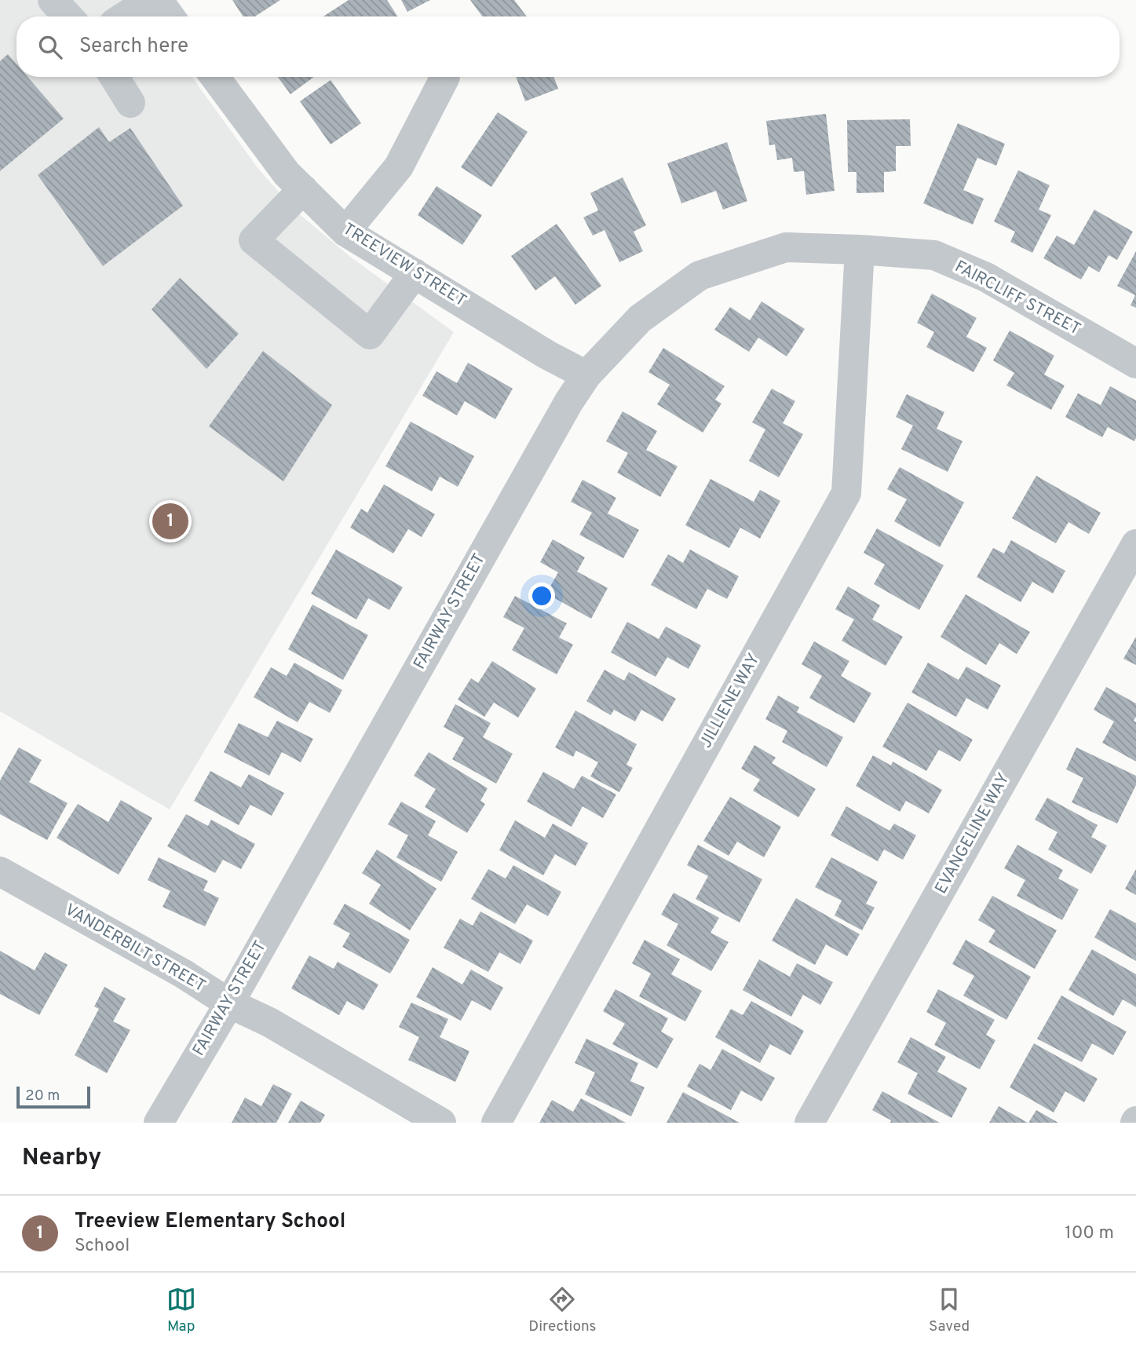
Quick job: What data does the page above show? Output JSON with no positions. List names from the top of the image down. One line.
{"streets":{"street":["TREEVIEW STREET","FAIRCLIFF STREET","FAIRWAY STREET","JILLIENE WAY","EVANGELINE WAY","VANDERBILT STREET"]},"crossings":[["TREEVIEW STREET","FAIRWAY STREET"],["FAIRCLIFF STREET","FAIRWAY STREET"],["FAIRCLIFF STREET","JILLIENE WAY"],["FAIRWAY STREET","JILLIENE WAY"],["FAIRWAY STREET","VANDERBILT STREET"]],"scale_bar":"20 m","page":{"search":"Search here","pins":"1","scale":"20 m","heading":"Nearby","list":[{"mark":"1","name":"Treeview Elementary School","note":"School","value":"100 m"}],"nav":["Map","Directions","Saved"]}}
